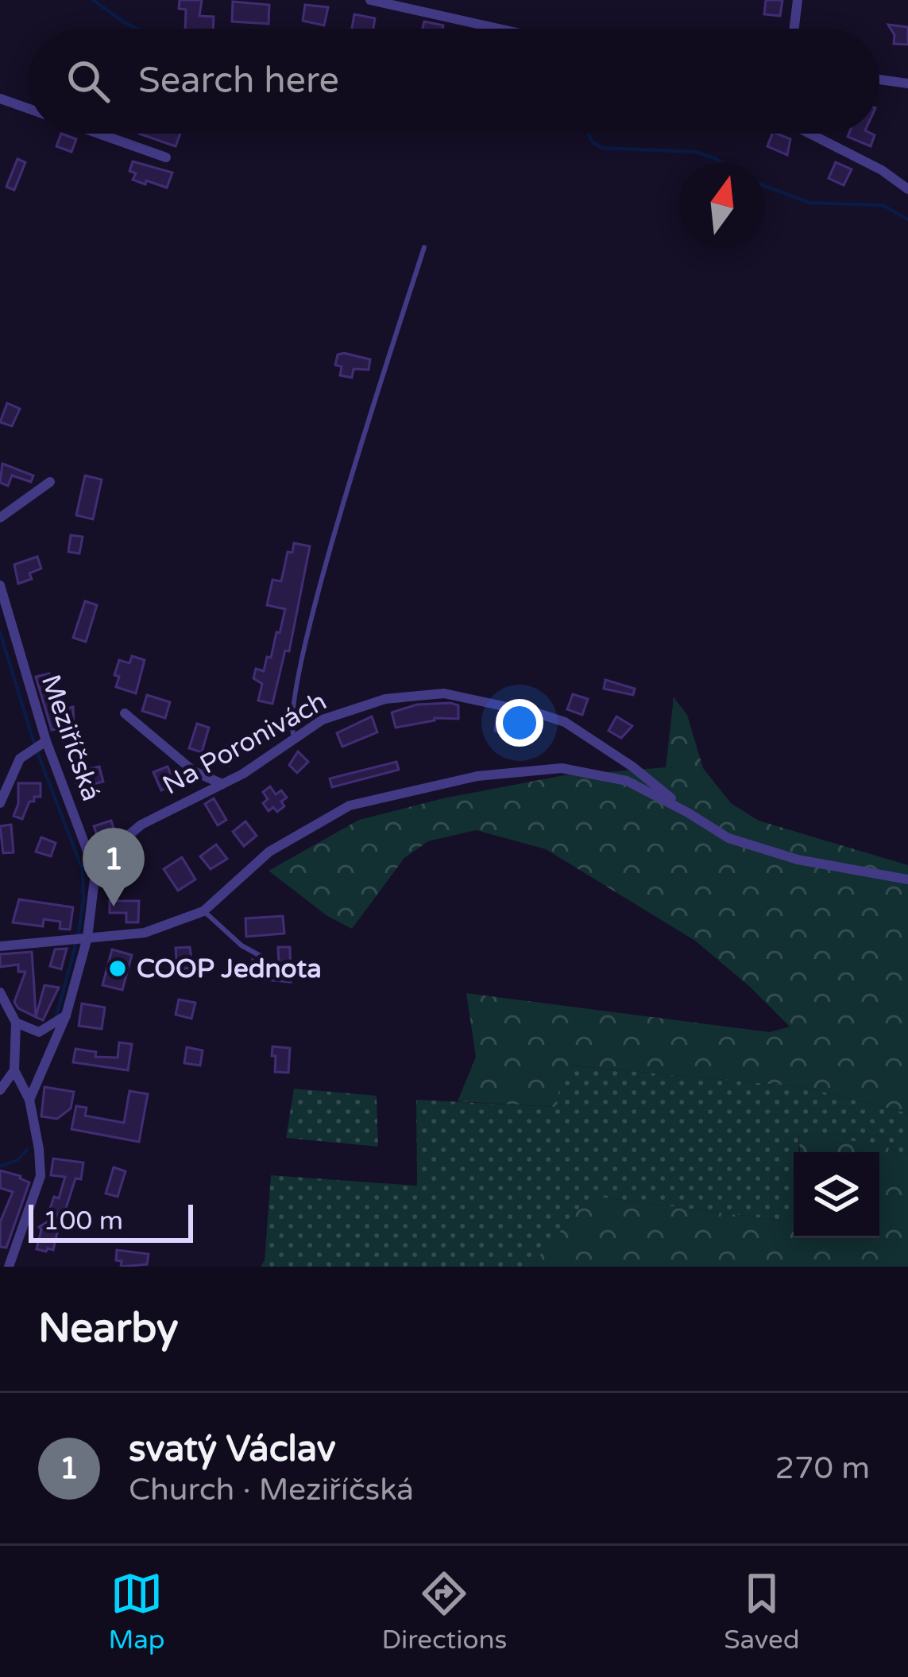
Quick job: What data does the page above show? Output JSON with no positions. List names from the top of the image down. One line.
{"streets":{"street":["Meziříčská","Na Poronivách"]},"crossings":[["Meziříčská","Na Poronivách"]],"places":["COOP Jednota"],"scale_bar":"100 m","north":"top","page":{"search":"Search here","pins":"1","scale":"100 m","heading":"Nearby","list":[{"mark":"1","name":"svatý Václav","note":"Church · Meziříčská","value":"270 m"}],"nav":["Map","Directions","Saved"]}}
